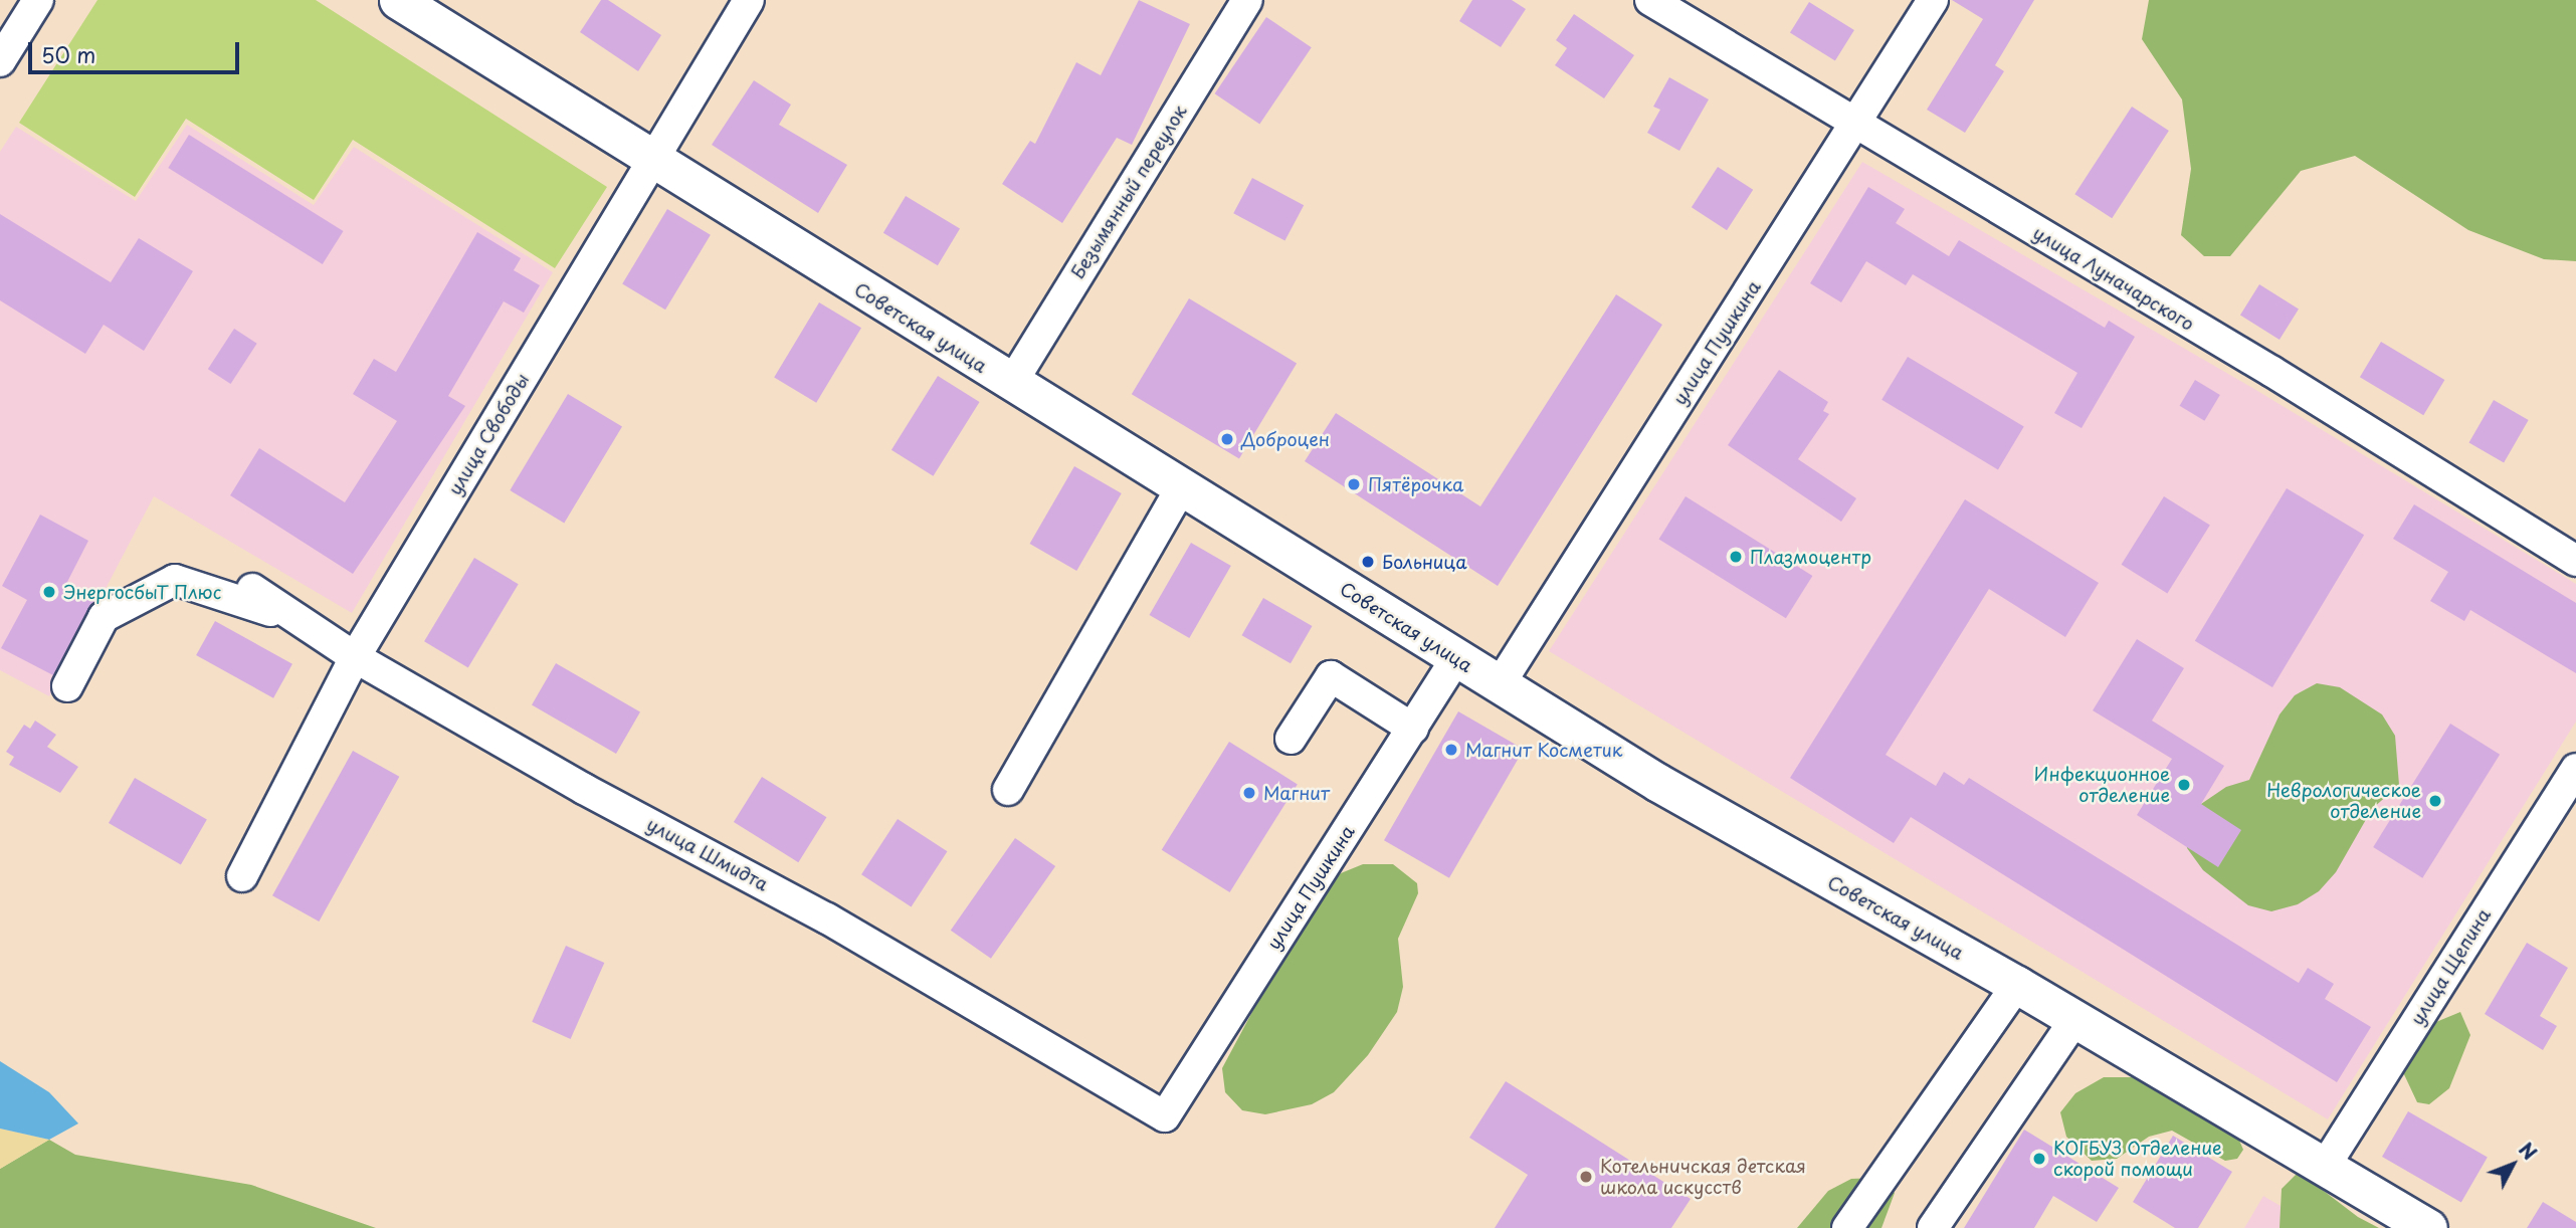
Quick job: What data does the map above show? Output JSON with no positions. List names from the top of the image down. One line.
{"streets":{"main road":["Советская улица"],"street":["Безымянный переулок","улица Луначарского","улица Пушкина","улица Свободы","улица Шмидта","улица Щепина"]},"crossings":[["Безымянный переулок","Советская улица"],["улица Луначарского","улица Пушкина"],["Советская улица","улица Пушкина"],["Советская улица","улица Свободы"],["Советская улица","улица Щепина"],["улица Пушкина","улица Шмидта"],["улица Свободы","улица Шмидта"]],"places":["Доброцен","Пятёрочка","Плазмоцентр","Больница","ЭнергосбыТ Плюс","Магнит Косметик","Инфекционное отделение","Магнит","Неврологическое отделение","КОГБУЗ Отделение скорой помощи","Котельничская детская школа искусств"],"scale_bar":"50 m","north":"top right"}
